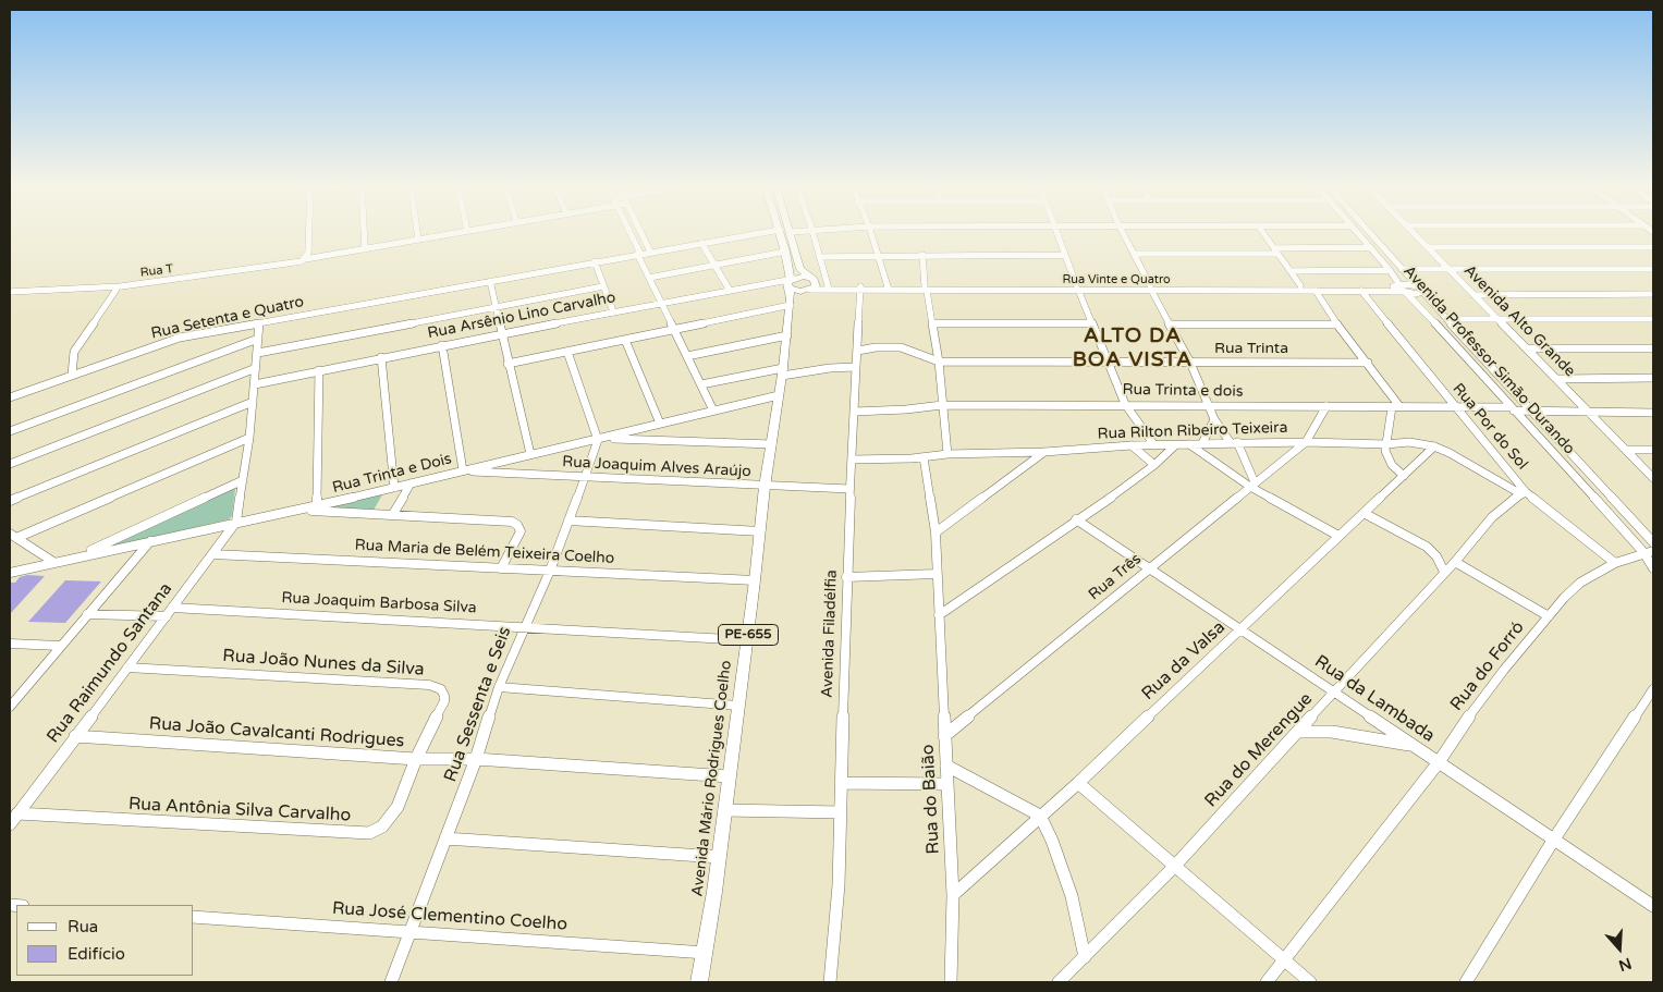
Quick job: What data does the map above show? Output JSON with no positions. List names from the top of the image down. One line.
{"streets":{"main road":["PE-655","Avenida Mário Rodrigues Coelho"],"street":["Rua T","Rua Vinte e Quatro","Rua Arsênio Lino Carvalho","Rua Setenta e Quatro","Avenida Alto Grande","Rua Trinta","Avenida Professor Simão Durando","Rua Trinta e dois","Rua Por do Sol","Rua Rilton Ribeiro Teixeira","Rua Joaquim Alves Araújo","Rua Trinta e Dois","Rua Maria de Belém Teixeira Coelho","Rua Três","Rua Joaquim Barbosa Silva","Avenida Filadélfia","Rua da Valsa","Rua Raimundo Santana","Rua João Nunes da Silva","Rua do Forró","Rua da Lambada","Rua Sessenta e Seis","Rua João Cavalcanti Rodrigues","Rua do Merengue","Rua do Baião","Rua Antônia Silva Carvalho","Rua José Clementino Coelho"]},"crossings":[["Rua Vinte e Quatro","Avenida Professor Simão Durando"],["Rua Vinte e Quatro","Rua Por do Sol"],["Rua Vinte e Quatro","Avenida Filadélfia"],["Rua Arsênio Lino Carvalho","Avenida Mário Rodrigues Coelho"],["Avenida Alto Grande","Rua Trinta e dois"],["Avenida Professor Simão Durando","Rua Trinta e dois"],["Avenida Professor Simão Durando","Rua do Forró"],["Rua Trinta e dois","Rua Por do Sol"],["Rua Trinta e dois","Avenida Filadélfia"],["Rua Por do Sol","Rua Rilton Ribeiro Teixeira"],["Rua Por do Sol","Rua do Forró"],["Rua Por do Sol","Rua do Merengue"],["Rua Rilton Ribeiro Teixeira","Rua Três"],["Rua Rilton Ribeiro Teixeira","Avenida Filadélfia"],["Rua Rilton Ribeiro Teixeira","Rua da Valsa"],["Rua Rilton Ribeiro Teixeira","Rua do Merengue"],["Rua Rilton Ribeiro Teixeira","Rua do Baião"],["Rua Joaquim Alves Araújo","Rua Trinta e Dois"],["Rua Joaquim Alves Araújo","Avenida Filadélfia"],["Rua Joaquim Alves Araújo","Rua Sessenta e Seis"],["Rua Joaquim Alves Araújo","Avenida Mário Rodrigues Coelho"],["Rua Trinta e Dois","Rua Raimundo Santana"],["Rua Trinta e Dois","Rua Sessenta e Seis"],["Rua Trinta e Dois","Avenida Mário Rodrigues Coelho"],["Rua Maria de Belém Teixeira Coelho","Rua Raimundo Santana"],["Rua Maria de Belém Teixeira Coelho","Rua Sessenta e Seis"],["Rua Maria de Belém Teixeira Coelho","Avenida Mário Rodrigues Coelho"],["Rua Três","Rua da Lambada"],["Rua Três","Rua do Baião"],["Rua Joaquim Barbosa Silva","Rua Raimundo Santana"],["Rua Joaquim Barbosa Silva","Rua Sessenta e Seis"],["Rua Joaquim Barbosa Silva","Avenida Mário Rodrigues Coelho"],["Rua da Valsa","Rua da Lambada"],["Rua da Valsa","Rua do Baião"],["Rua Raimundo Santana","Rua João Nunes da Silva"],["Rua Raimundo Santana","Rua João Cavalcanti Rodrigues"],["Rua Raimundo Santana","Rua Antônia Silva Carvalho"],["Rua João Nunes da Silva","Rua João Cavalcanti Rodrigues"],["Rua João Nunes da Silva","Rua Antônia Silva Carvalho"],["Rua do Forró","Rua da Lambada"],["Rua da Lambada","Rua do Merengue"],["Rua Sessenta e Seis","Rua João Cavalcanti Rodrigues"],["Rua Sessenta e Seis","Rua José Clementino Coelho"],["Rua João Cavalcanti Rodrigues","Avenida Mário Rodrigues Coelho"],["Rua João Cavalcanti Rodrigues","Rua Antônia Silva Carvalho"],["Avenida Mário Rodrigues Coelho","Rua José Clementino Coelho"]],"districts":["ALTO DA BOA VISTA"],"legend":["Rua","Edifício"],"north":"bottom"}
